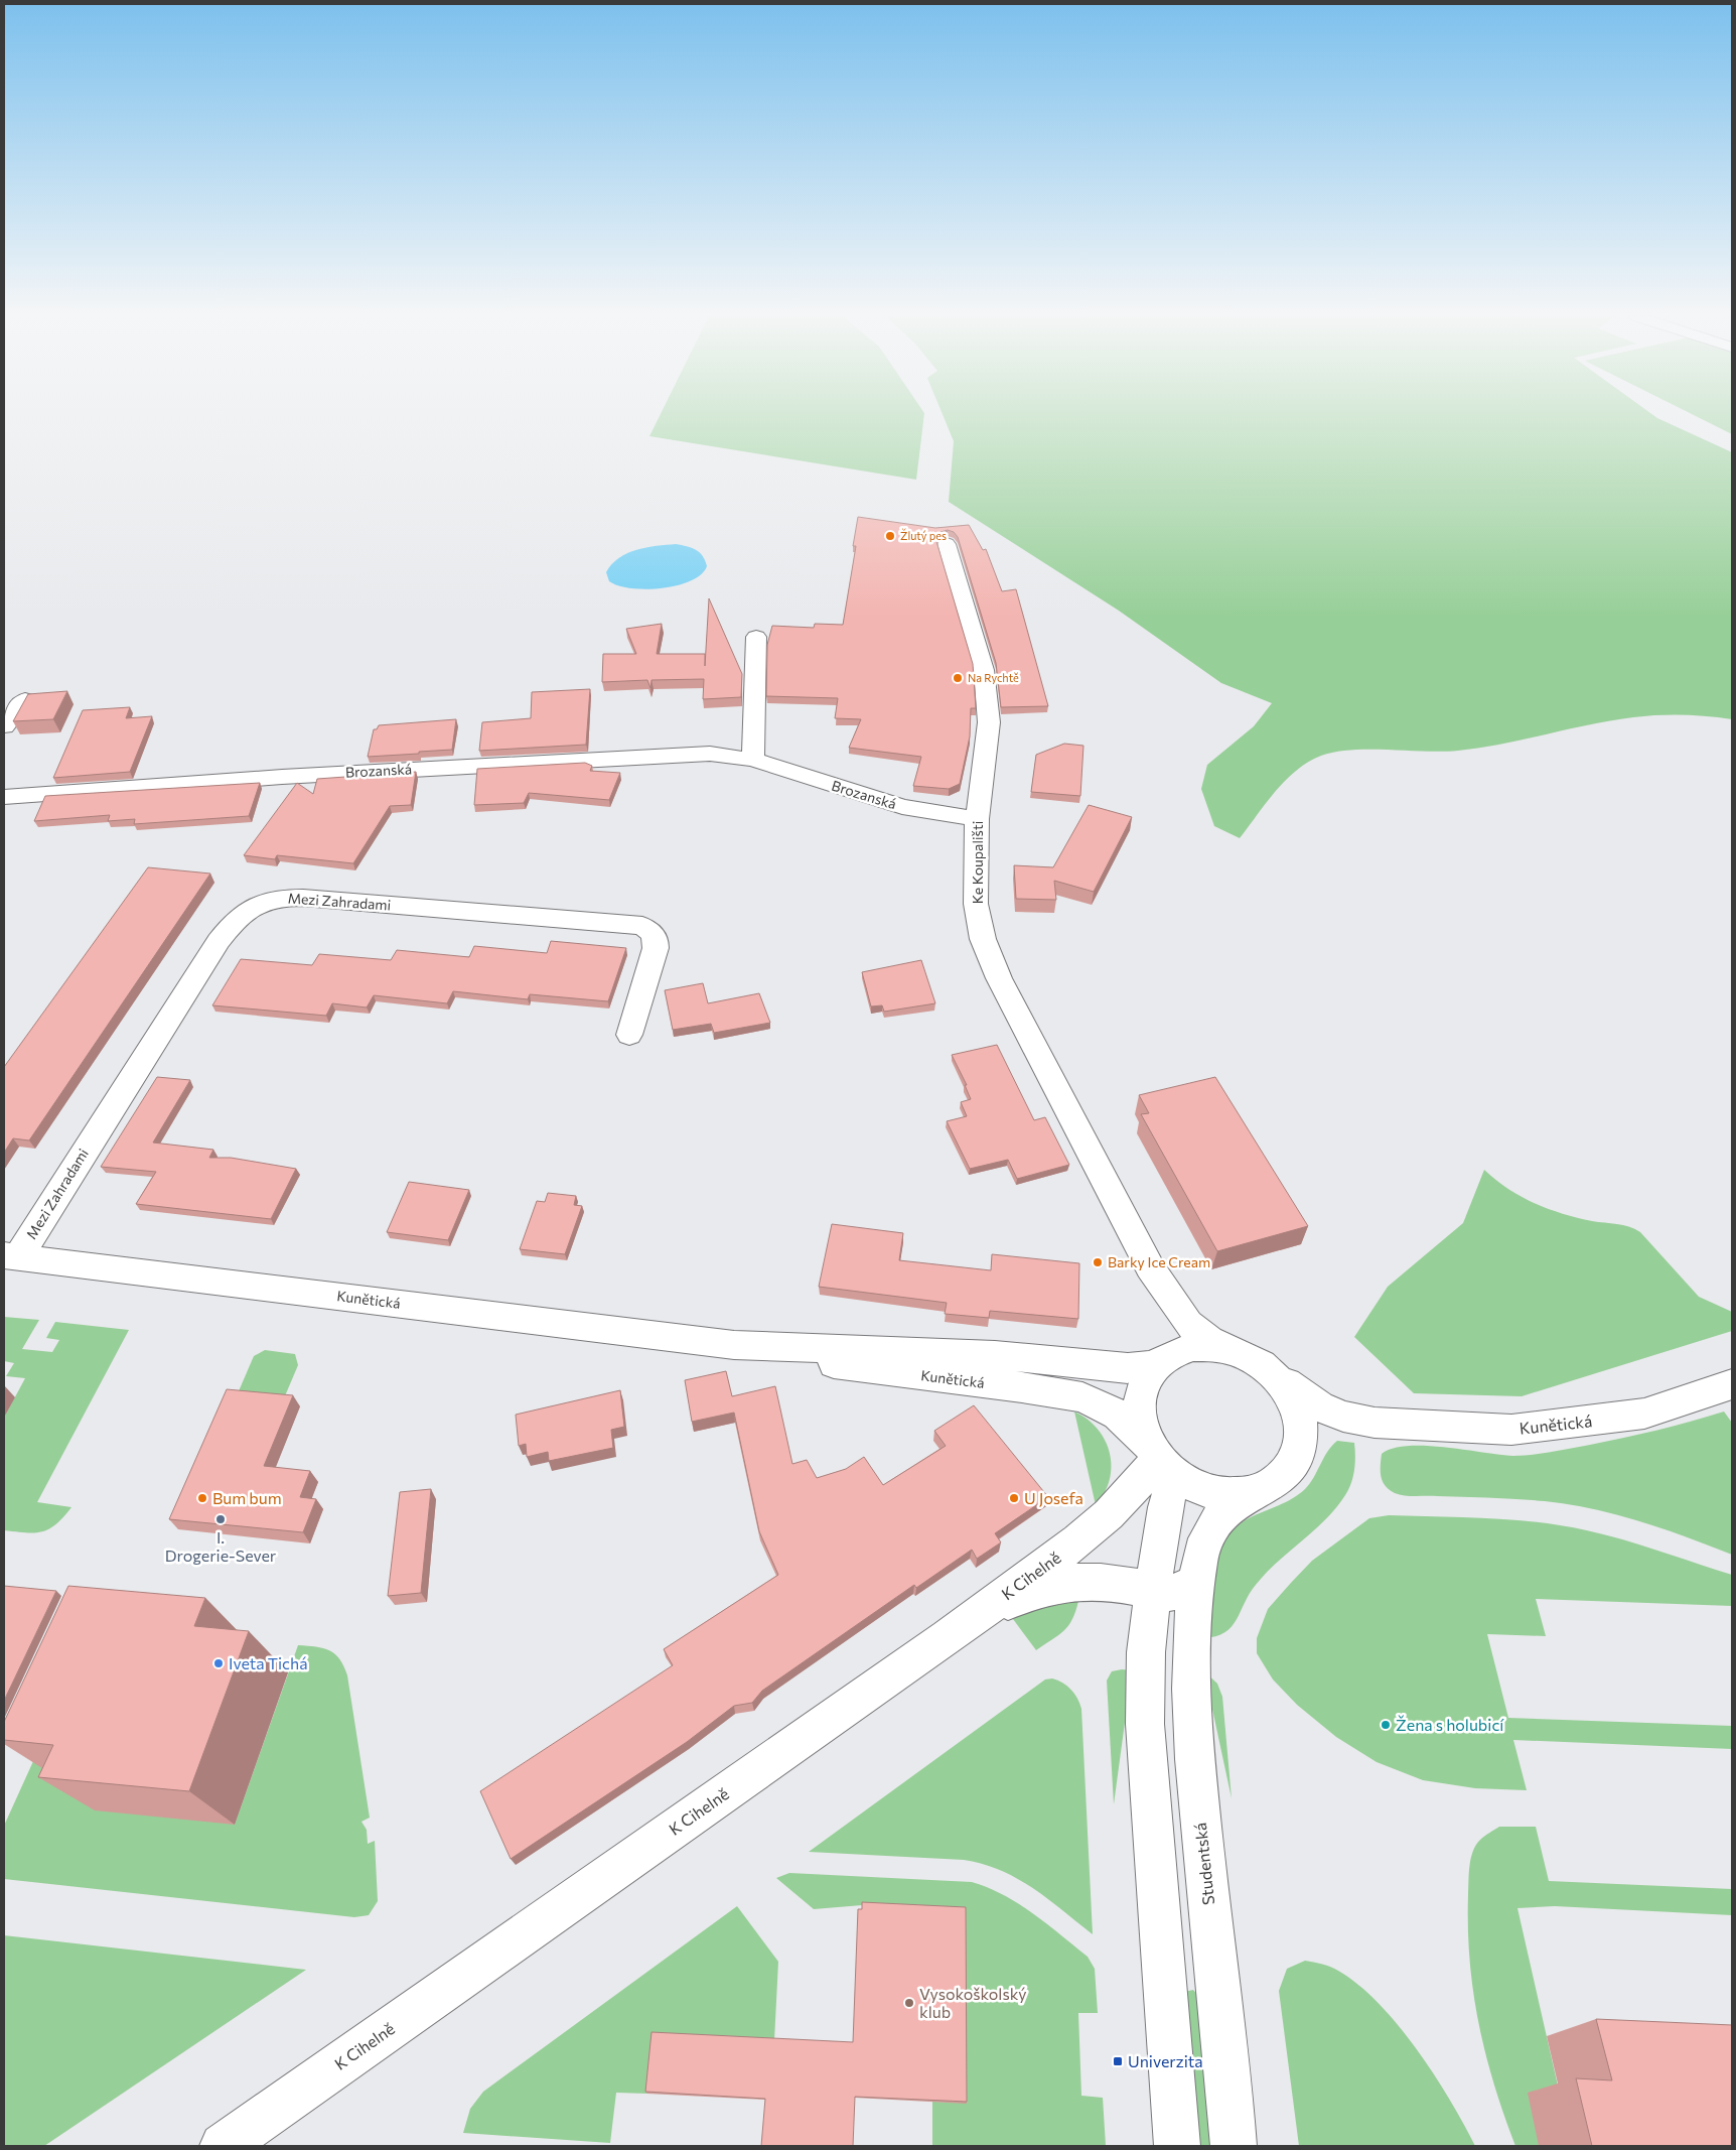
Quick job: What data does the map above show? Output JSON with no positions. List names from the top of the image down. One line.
{"streets":{"street":["Brozanská","Ke Koupališti","Mezi Zahradami","Kunětická","K Cihelně","Studentská"]},"crossings":[["Brozanská","Ke Koupališti"],["Ke Koupališti","Kunětická"],["Ke Koupališti","K Cihelně"],["Ke Koupališti","Studentská"],["Mezi Zahradami","Kunětická"],["Kunětická","K Cihelně"],["Kunětická","Studentská"],["K Cihelně","Studentská"]],"places":{"other":["Žlutý pes","Na Rychtě","Barky Ice Cream","Bum bum","U Josefa","I. Drogerie-Sever","Iveta Tichá","Žena s holubicí","Vysokoškolský klub"],"transit":["Univerzita"]}}
